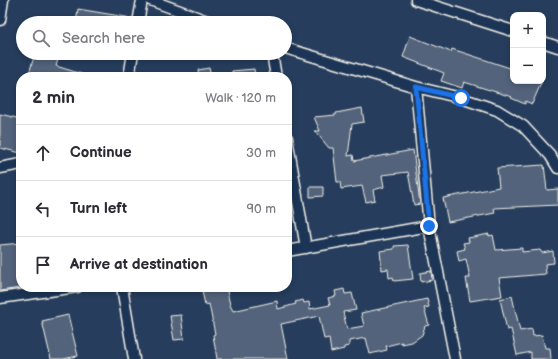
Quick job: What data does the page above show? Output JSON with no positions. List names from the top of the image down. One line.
{"page":{"map_buttons":["+","−"],"search":"Search here","heading":["2 min","Walk · 120 m"],"list":[["Continue","30 m"],["Turn left","90 m"],"Arrive at destination"]}}
